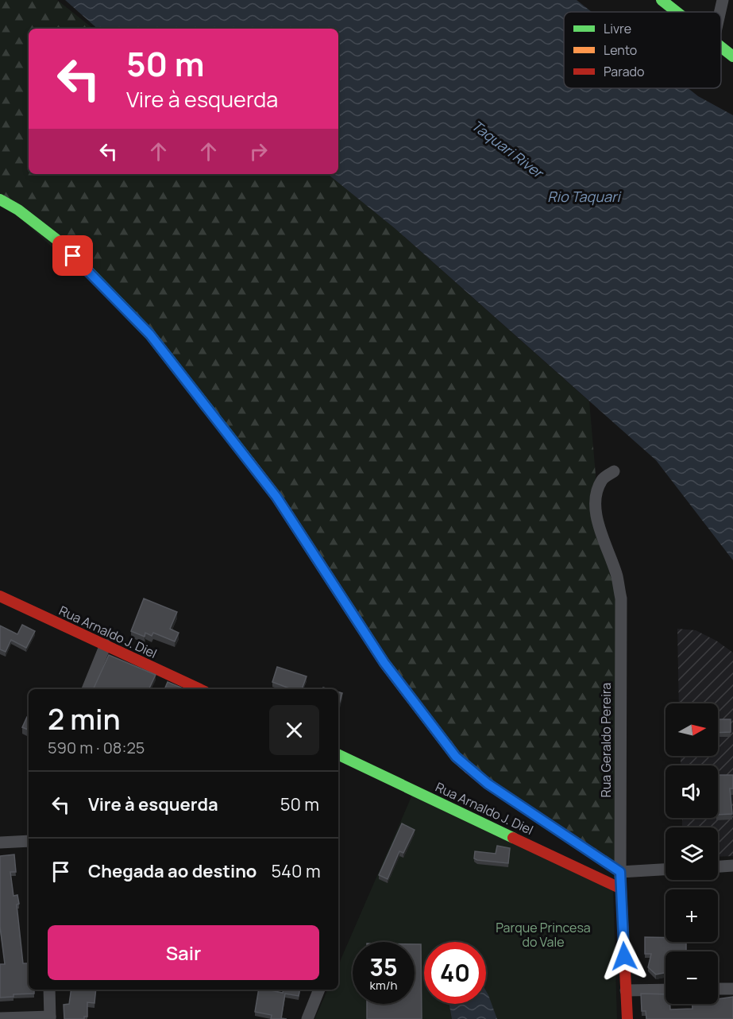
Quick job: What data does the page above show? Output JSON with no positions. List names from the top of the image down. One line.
{"streets":{"street":["Rua Arnaldo J. Diel","Rua Geraldo Pereira"]},"crossings":[["Rua Arnaldo J. Diel","Rua Geraldo Pereira"]],"water":["Taquari River","Rio Taquari"],"parks":["Parque Princesa do Vale"],"legend":["Livre","Lento","Parado"],"north":"right","page":{"turn":["50 m","Vire à esquerda"],"heading":["2 min","590 m · 08:25"],"map_buttons":["+","−"],"list":[{"name":"Vire à esquerda","value":"50 m"},{"name":"Chegada ao destino","value":"540 m"}],"buttons":"Sair","speed":"35 km/h","limit":"40"}}
